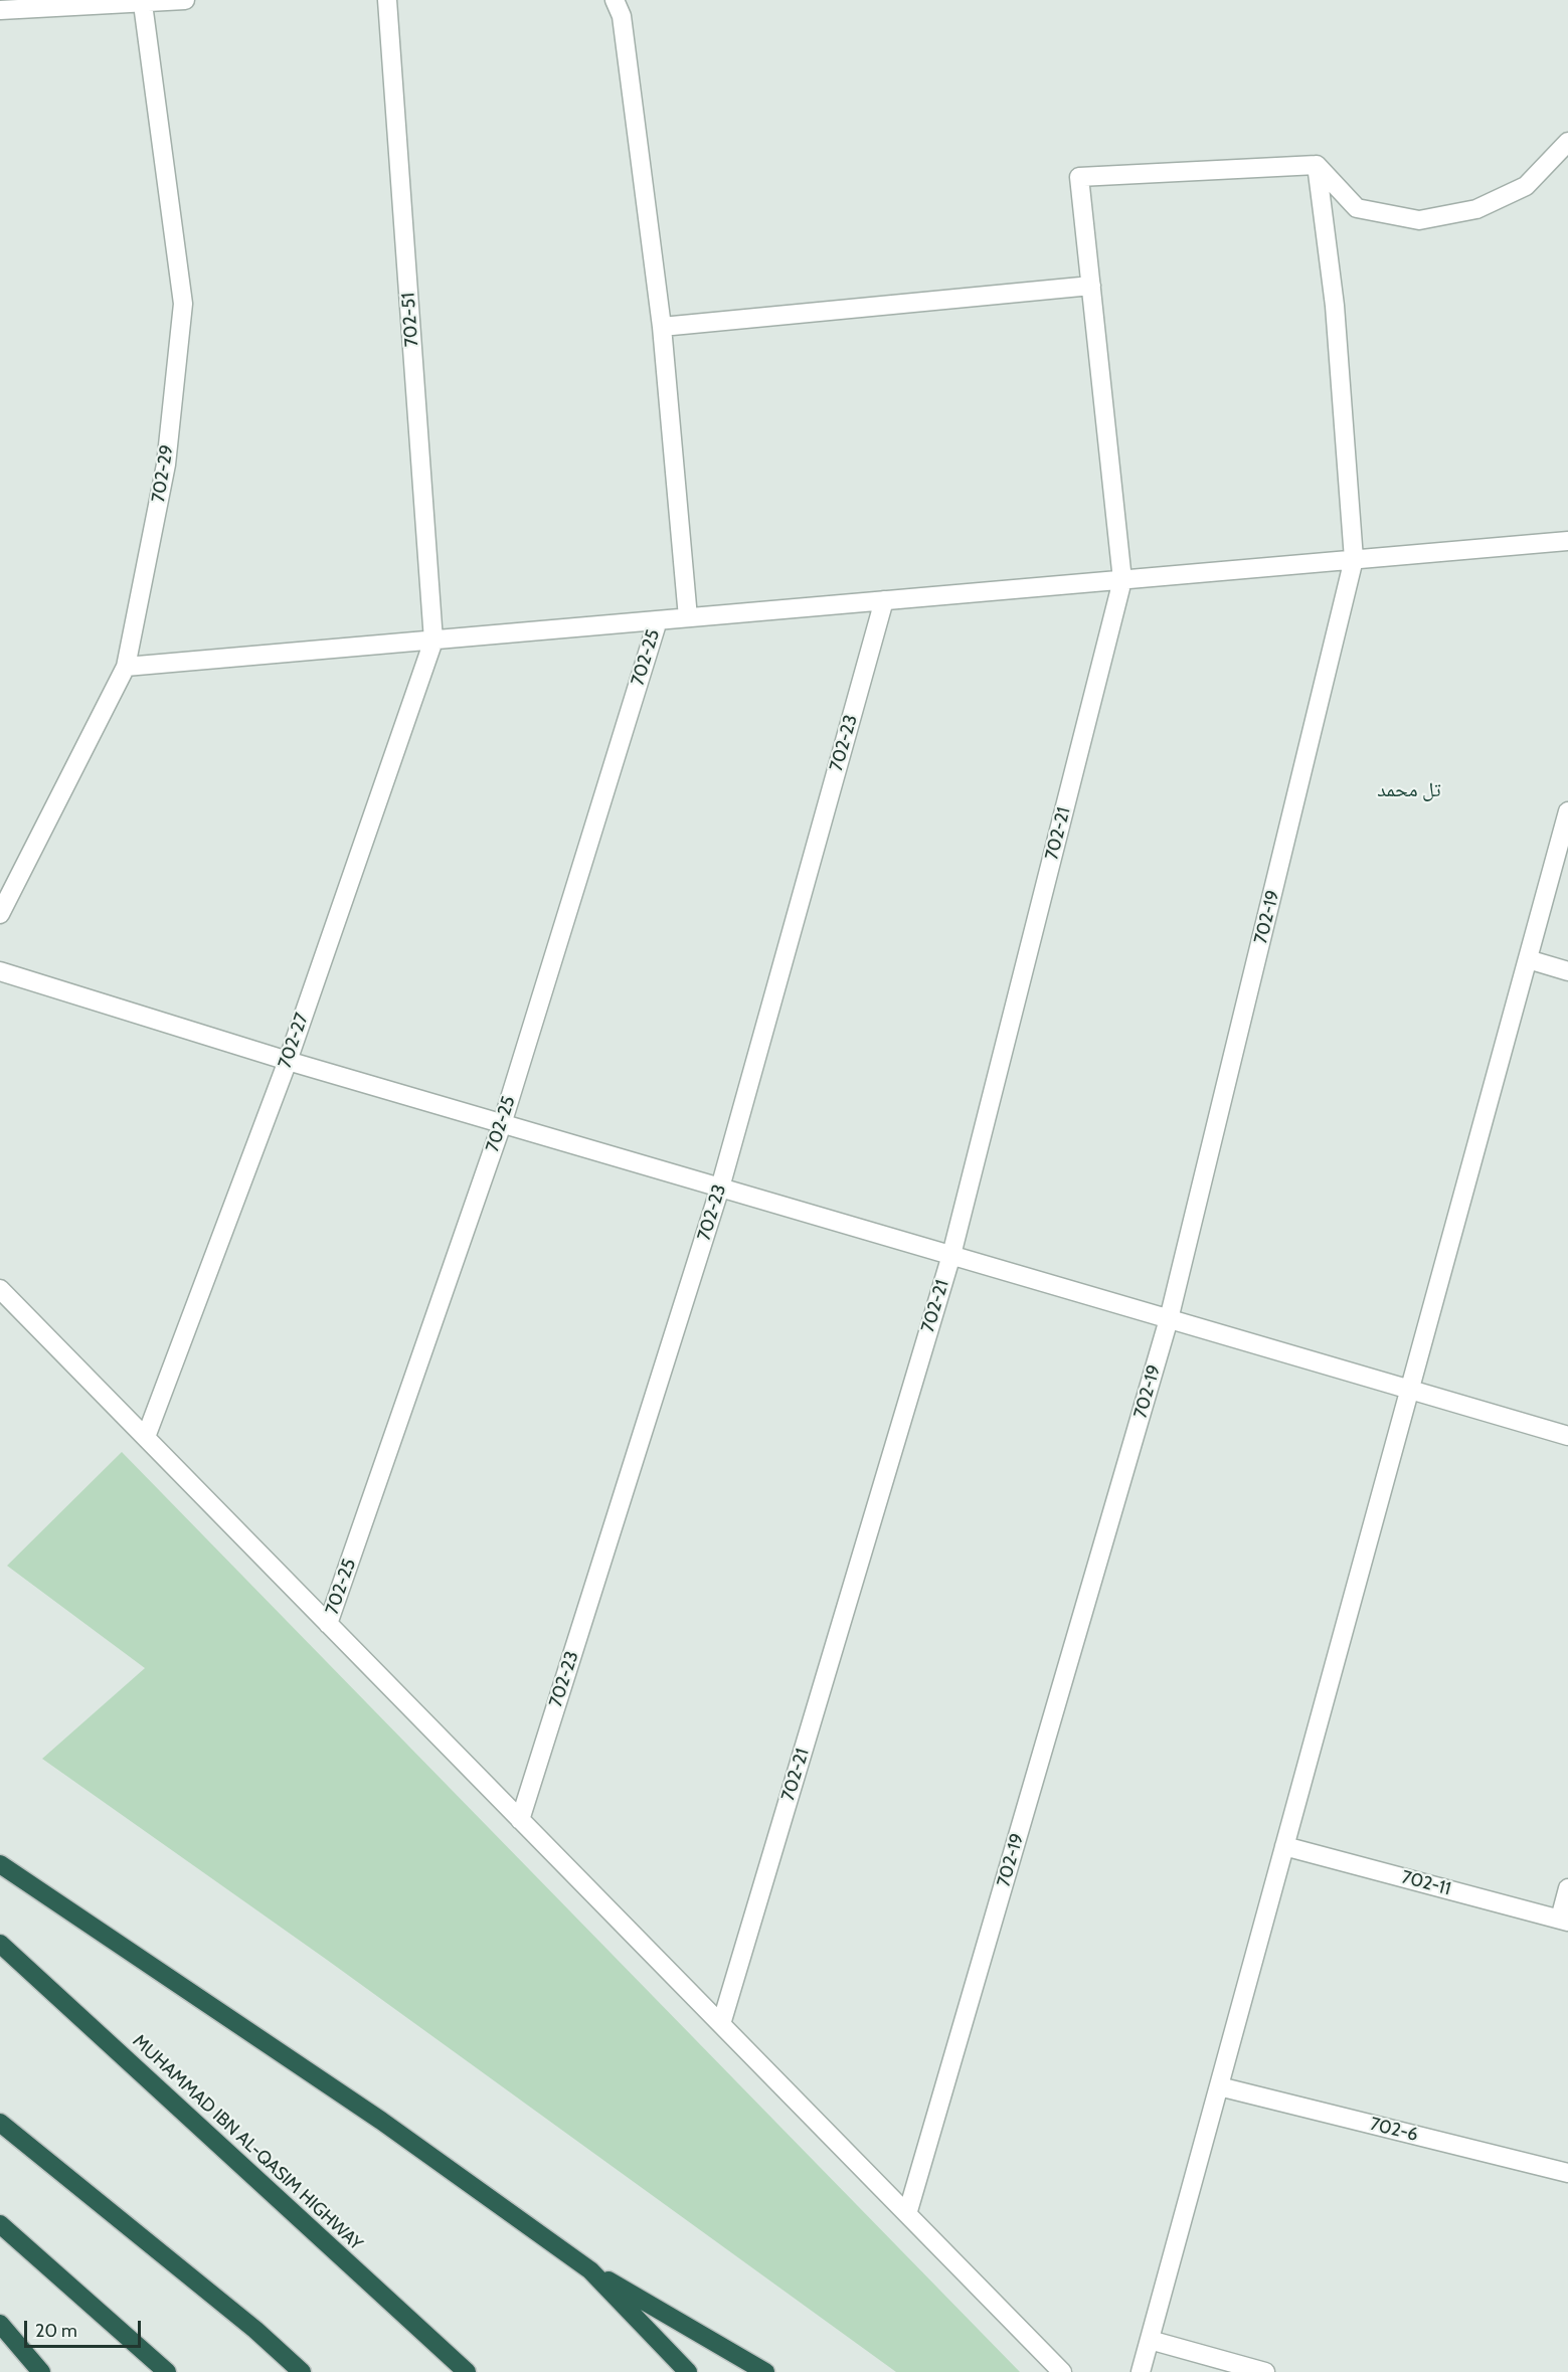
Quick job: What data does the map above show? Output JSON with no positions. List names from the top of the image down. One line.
{"streets":{"highway":["MUHAMMAD IBN AL-QASIM HIGHWAY"],"street":["702-51","702-29","702-25","702-23","702-21","702-19","702-27","702-11","702-6"]},"crossings":[["702-51","702-27"]],"districts":["تل محمد"],"scale_bar":"20 m"}
